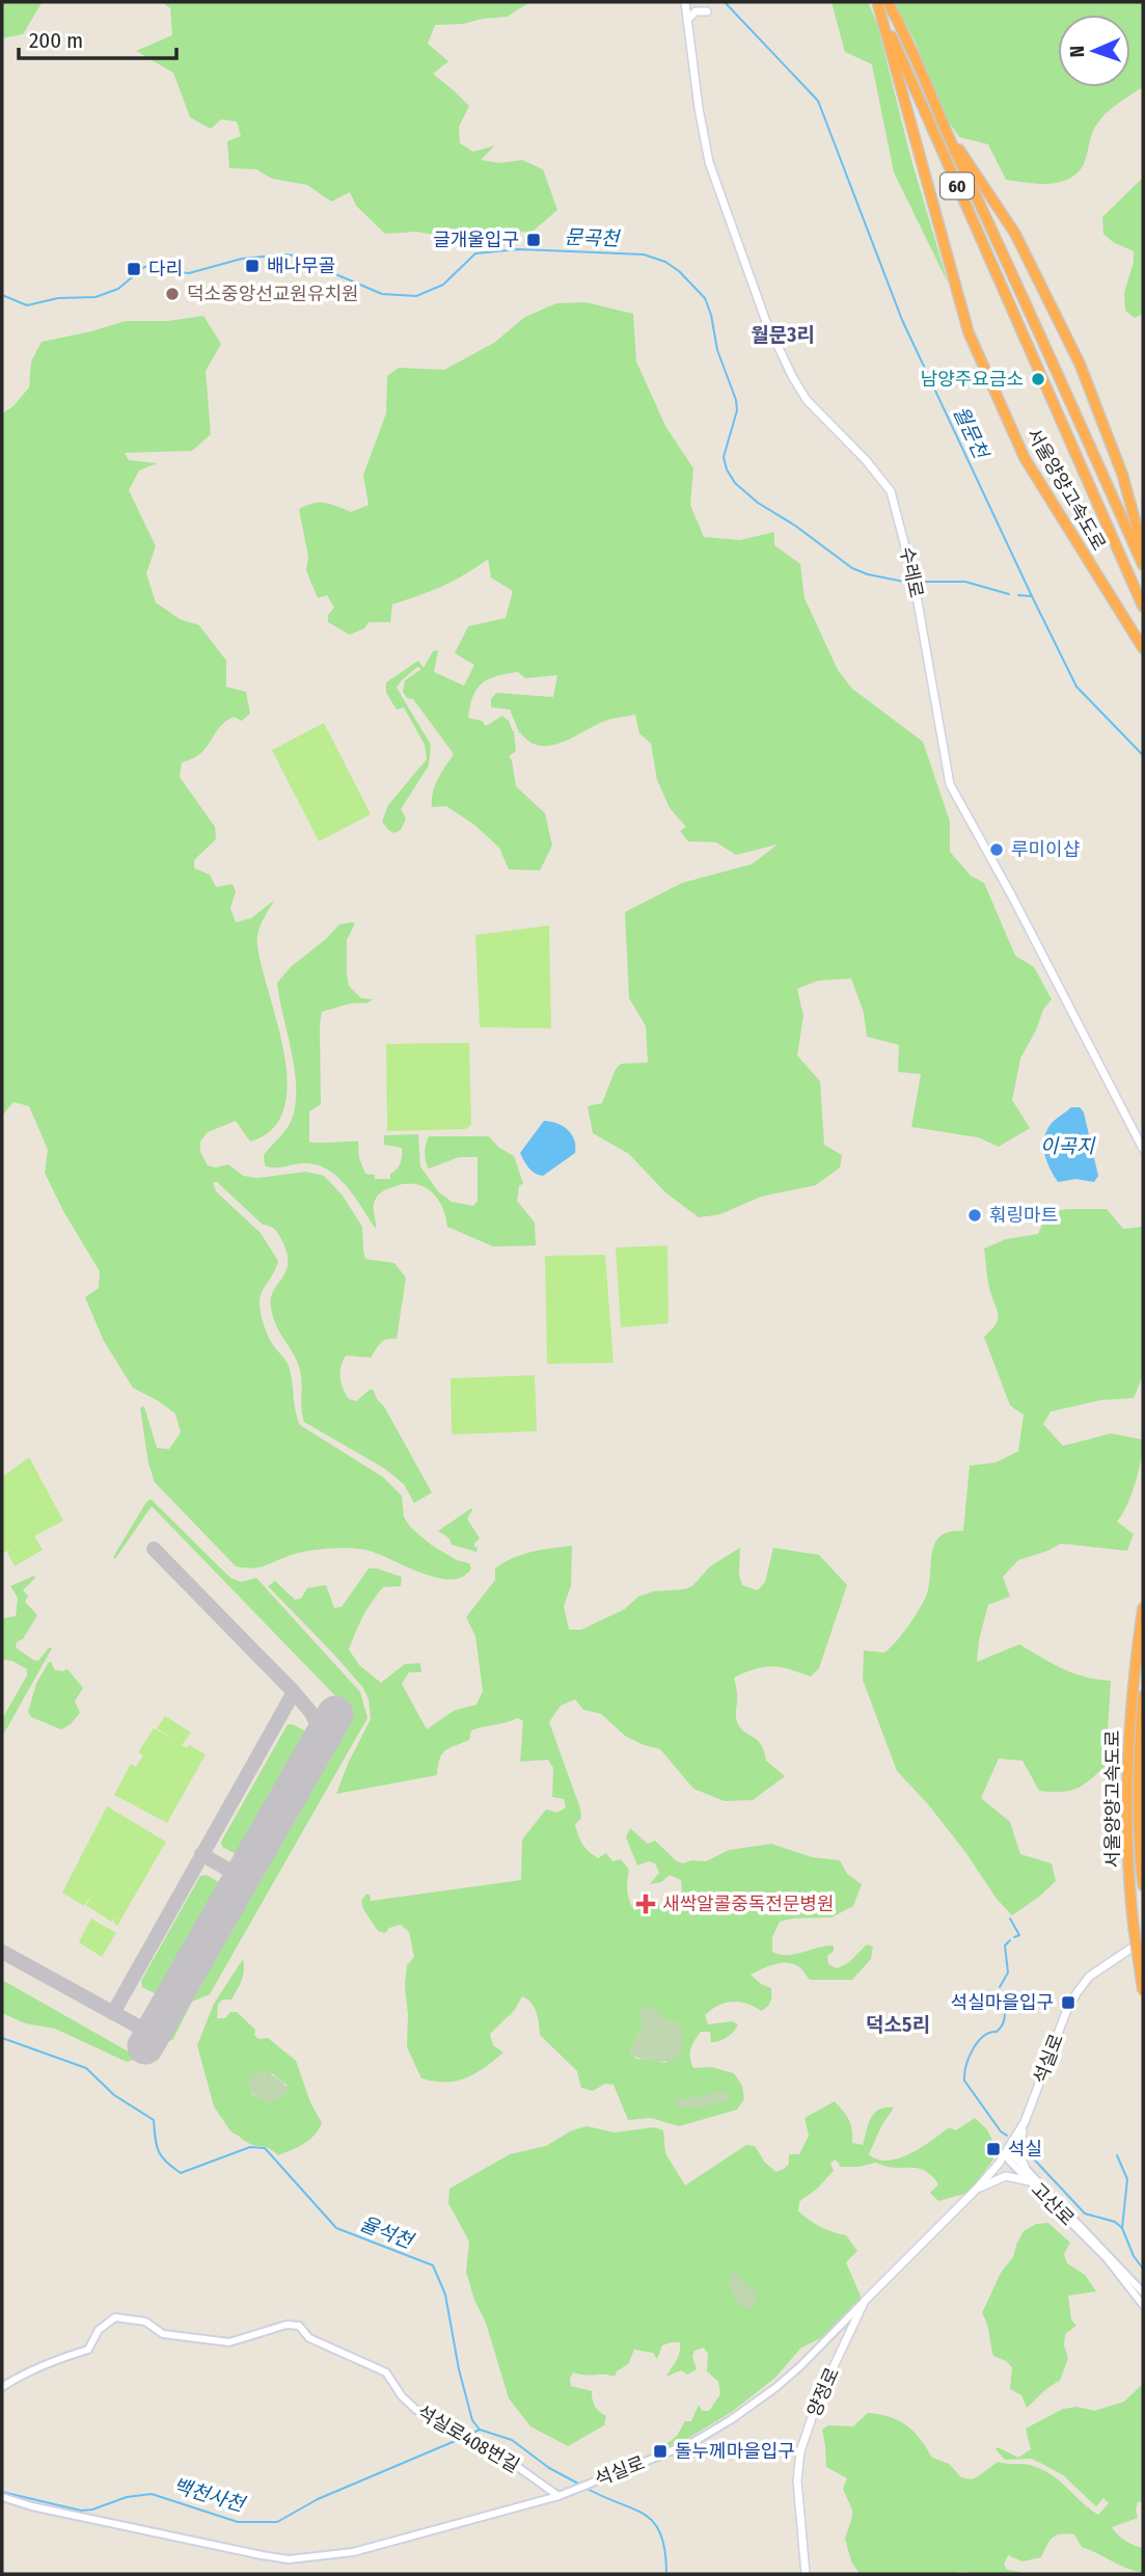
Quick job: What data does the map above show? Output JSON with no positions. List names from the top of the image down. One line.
{"streets":{"highway":["60","서울양양고속도로"],"main road":["수레로","석실로","양정로"],"street":["고산로","석실로408번길"]},"crossings":[["석실로","고산로"],["석실로","양정로"],["석실로","석실로408번길"]],"districts":["월문3리","덕소5리"],"water":["문곡천","월문천","이곡지","율석천","백천사천"],"places":{"transit":["글개울입구","배나무골","다리","석실마을입구","석실","돌누께마을입구"],"other":["덕소중앙선교원유치원","남양주요금소","루미이샵","훠링마트"],"health":["새싹알콜중독전문병원"]},"scale_bar":"200 m","north":"left"}
